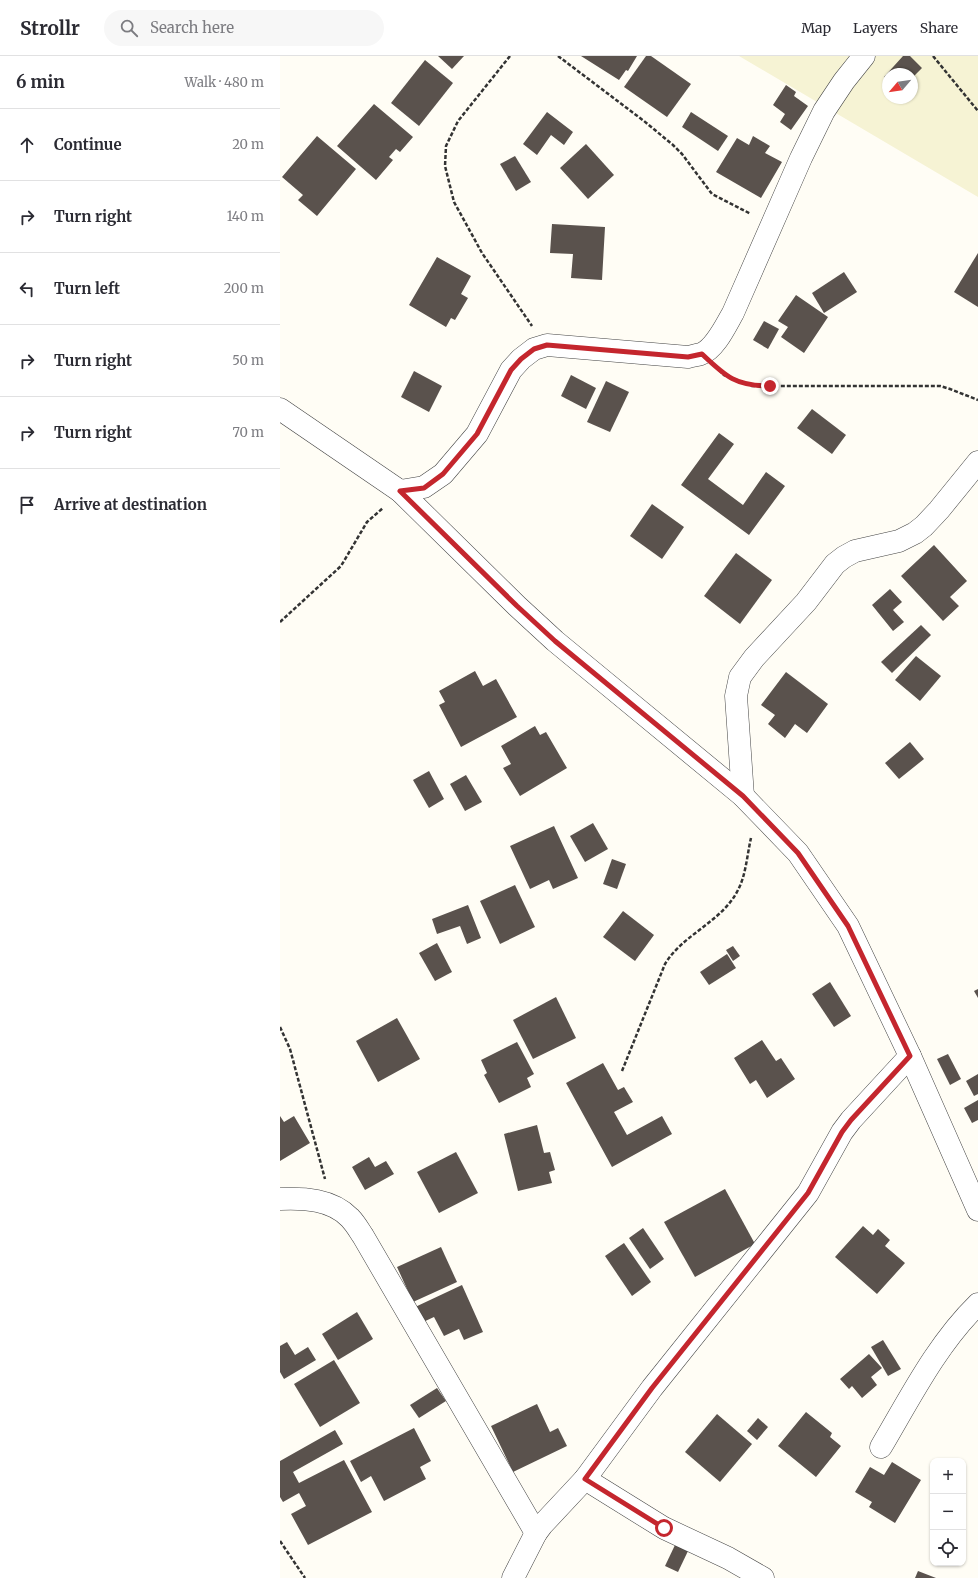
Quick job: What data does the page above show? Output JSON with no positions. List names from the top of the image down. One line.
{"north":"bottom left","page":{"header":"Strollr","search":"Search here","nav":["Map","Layers","Share"],"heading":["6 min","Walk · 480 m"],"list":[["Continue","20 m"],["Turn right","140 m"],["Turn left","200 m"],["Turn right","50 m"],["Turn right","70 m"],"Arrive at destination"],"map_buttons":["+","−"]}}
